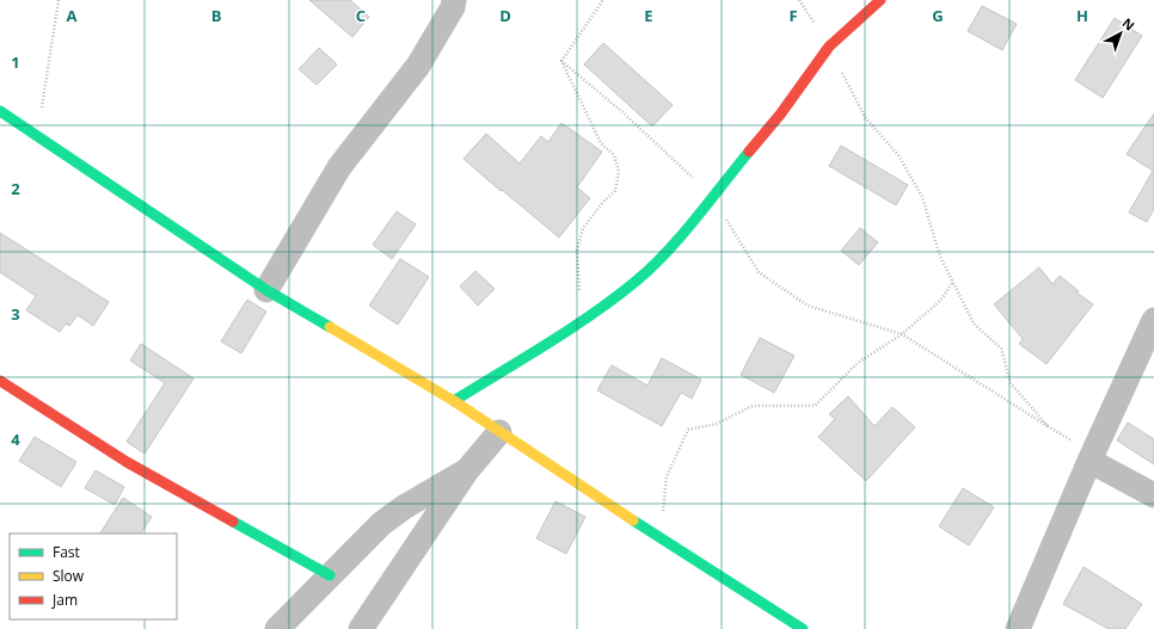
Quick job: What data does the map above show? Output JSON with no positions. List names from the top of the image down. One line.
{"legend":["Fast","Slow","Jam"],"north":"top right","grid":{"columns":["A","B","C","D","E","F","G","H"],"rows":["1","2","3","4"]}}
